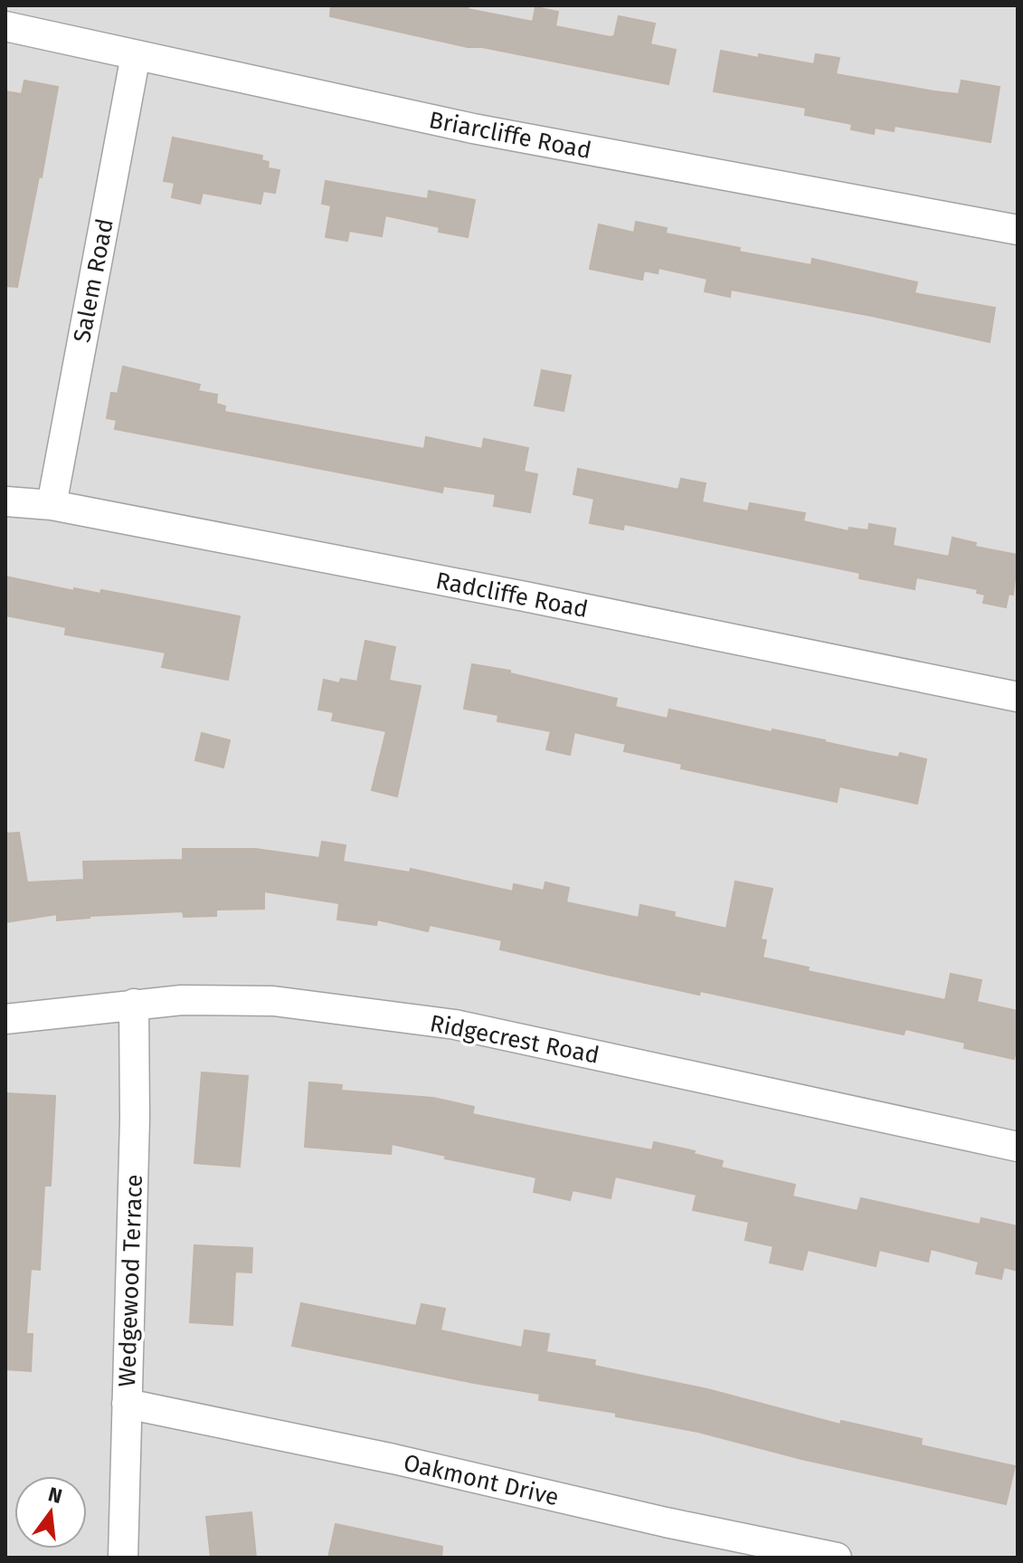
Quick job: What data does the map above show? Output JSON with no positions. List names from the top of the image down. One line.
{"streets":{"street":["Briarcliffe Road","Salem Road","Radcliffe Road","Ridgecrest Road","Wedgewood Terrace","Oakmont Drive"]},"crossings":[["Briarcliffe Road","Salem Road"],["Salem Road","Radcliffe Road"],["Ridgecrest Road","Wedgewood Terrace"],["Wedgewood Terrace","Oakmont Drive"]],"north":"top"}
